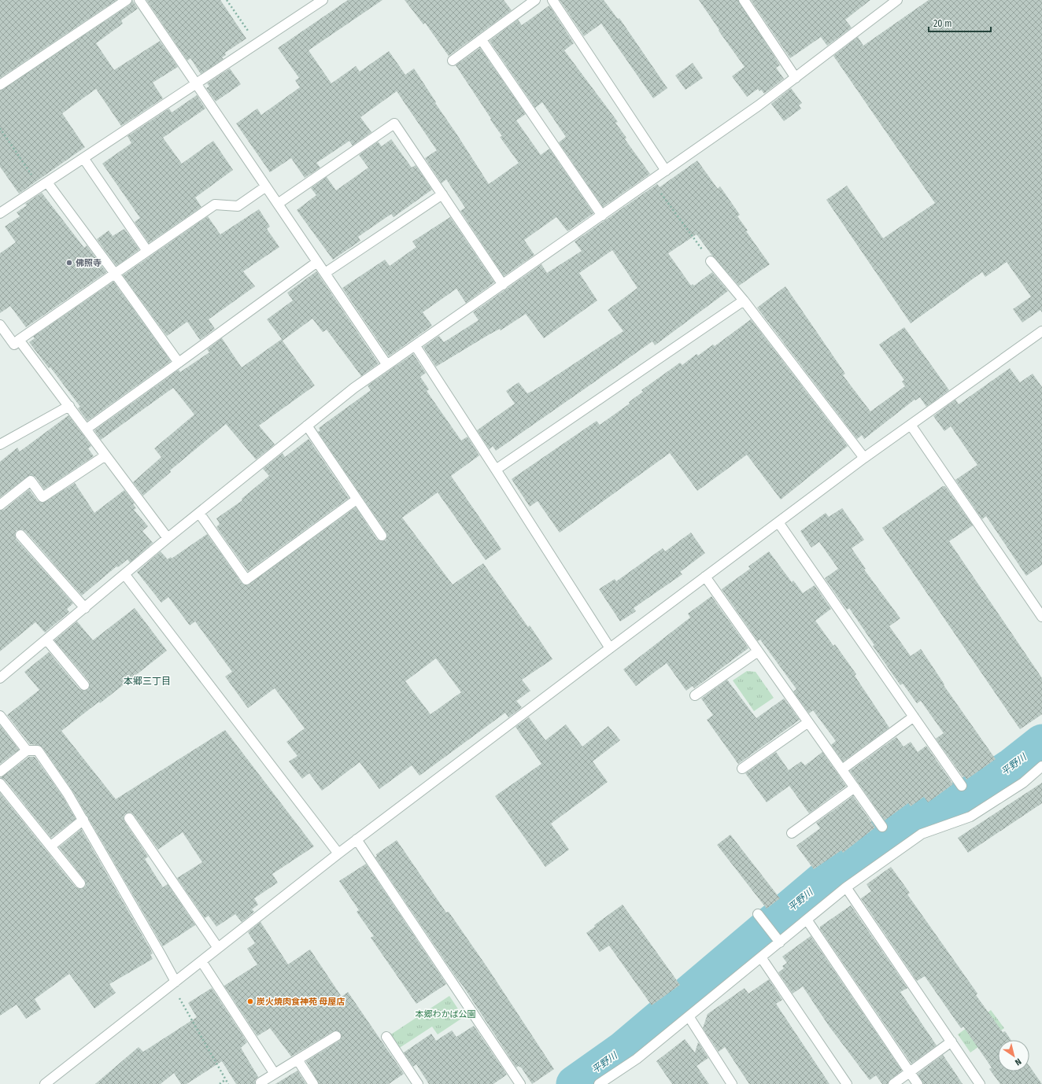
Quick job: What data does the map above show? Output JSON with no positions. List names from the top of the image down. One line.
{"districts":["本郷三丁目"],"water":["平野川"],"parks":["本郷わかば公園"],"places":["佛照寺","炭火焼肉食神苑 母屋店"],"scale_bar":"20 m","north":"bottom right"}
